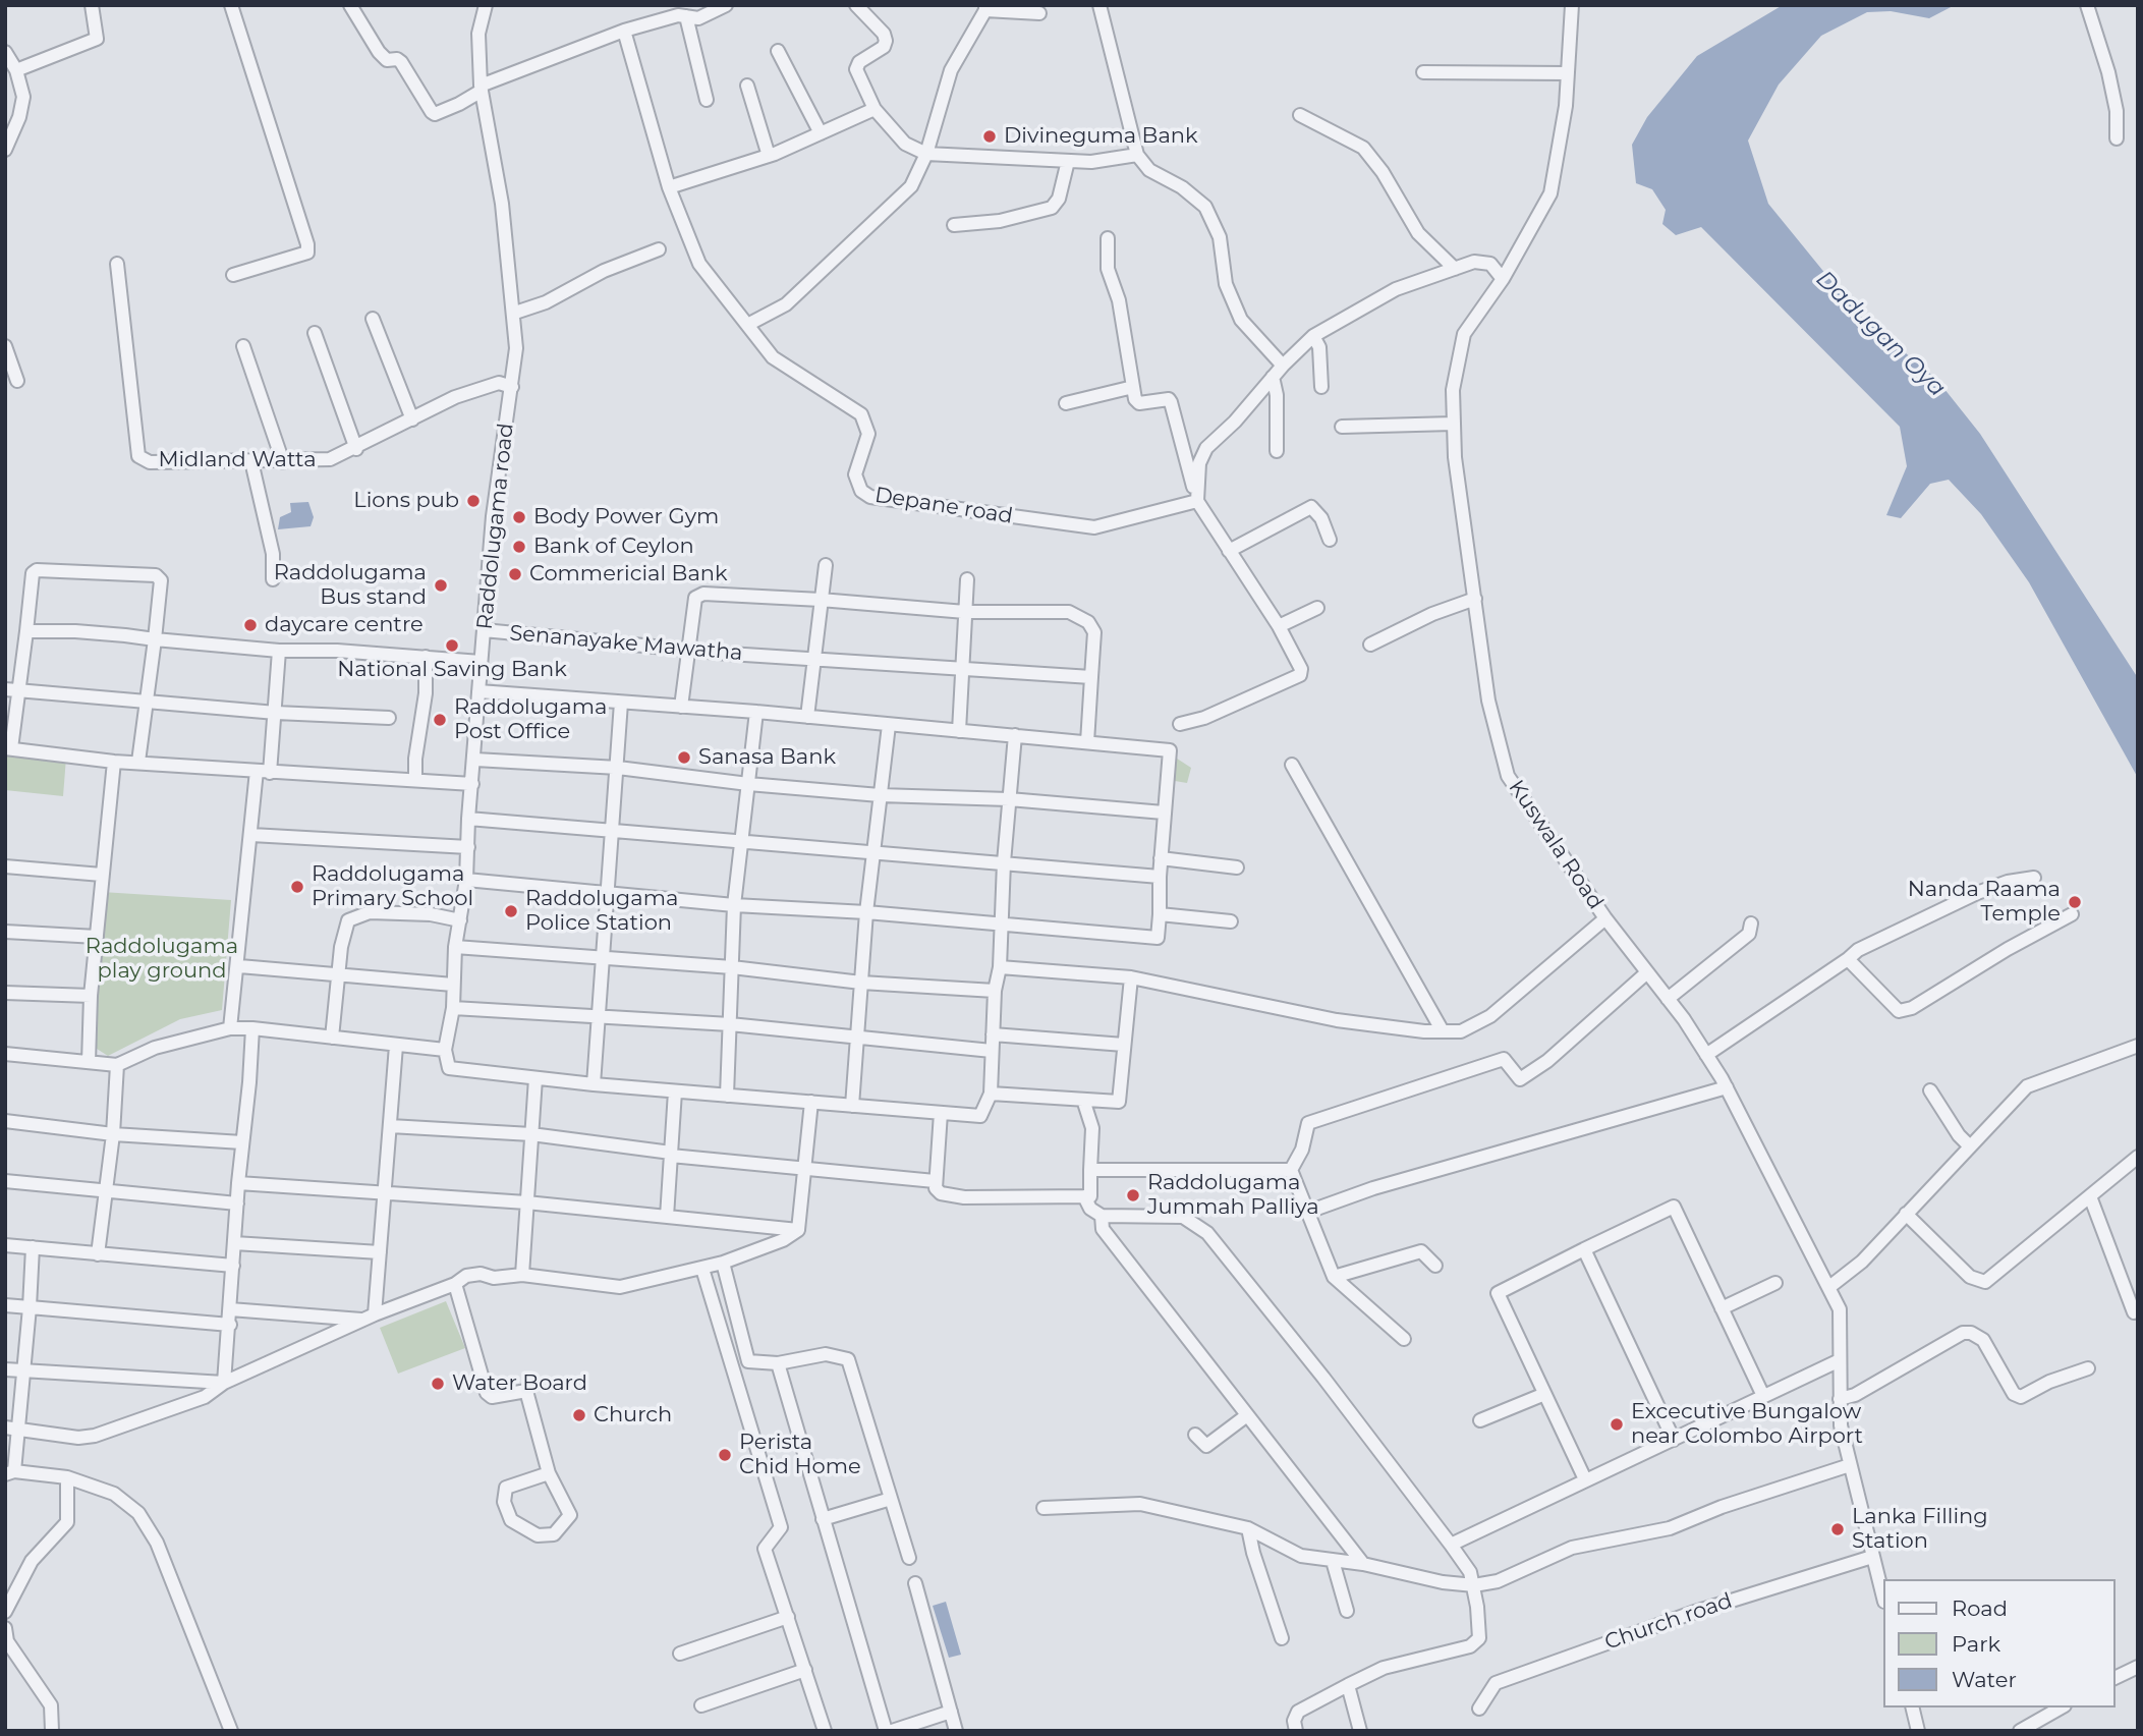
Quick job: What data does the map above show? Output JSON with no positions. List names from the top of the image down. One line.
{"streets":{"street":["Midland Watta","Depane road","Raddolugama road","Senanayake Mawatha","Kuswala Road","Church road"]},"crossings":[["Midland Watta","Raddolugama road"],["Raddolugama road","Senanayake Mawatha"],["Kuswala Road","Church road"]],"water":["Dadugan Oya"],"parks":["Raddolugama play ground"],"places":["Divineguma Bank","Lions pub","Body Power Gym","Bank of Ceylon","Commericial Bank","Raddolugama Bus stand","daycare centre","National Saving Bank","Raddolugama Post Office","Sanasa Bank","Raddolugama Primary School","Nanda Raama Temple","Raddolugama Police Station","Raddolugama Jummah Palliya","Water Board","Church","Excecutive Bungalow near Colombo Airport","Perista Chid Home","Lanka Filling Station"],"legend":["Road","Park","Water"]}
